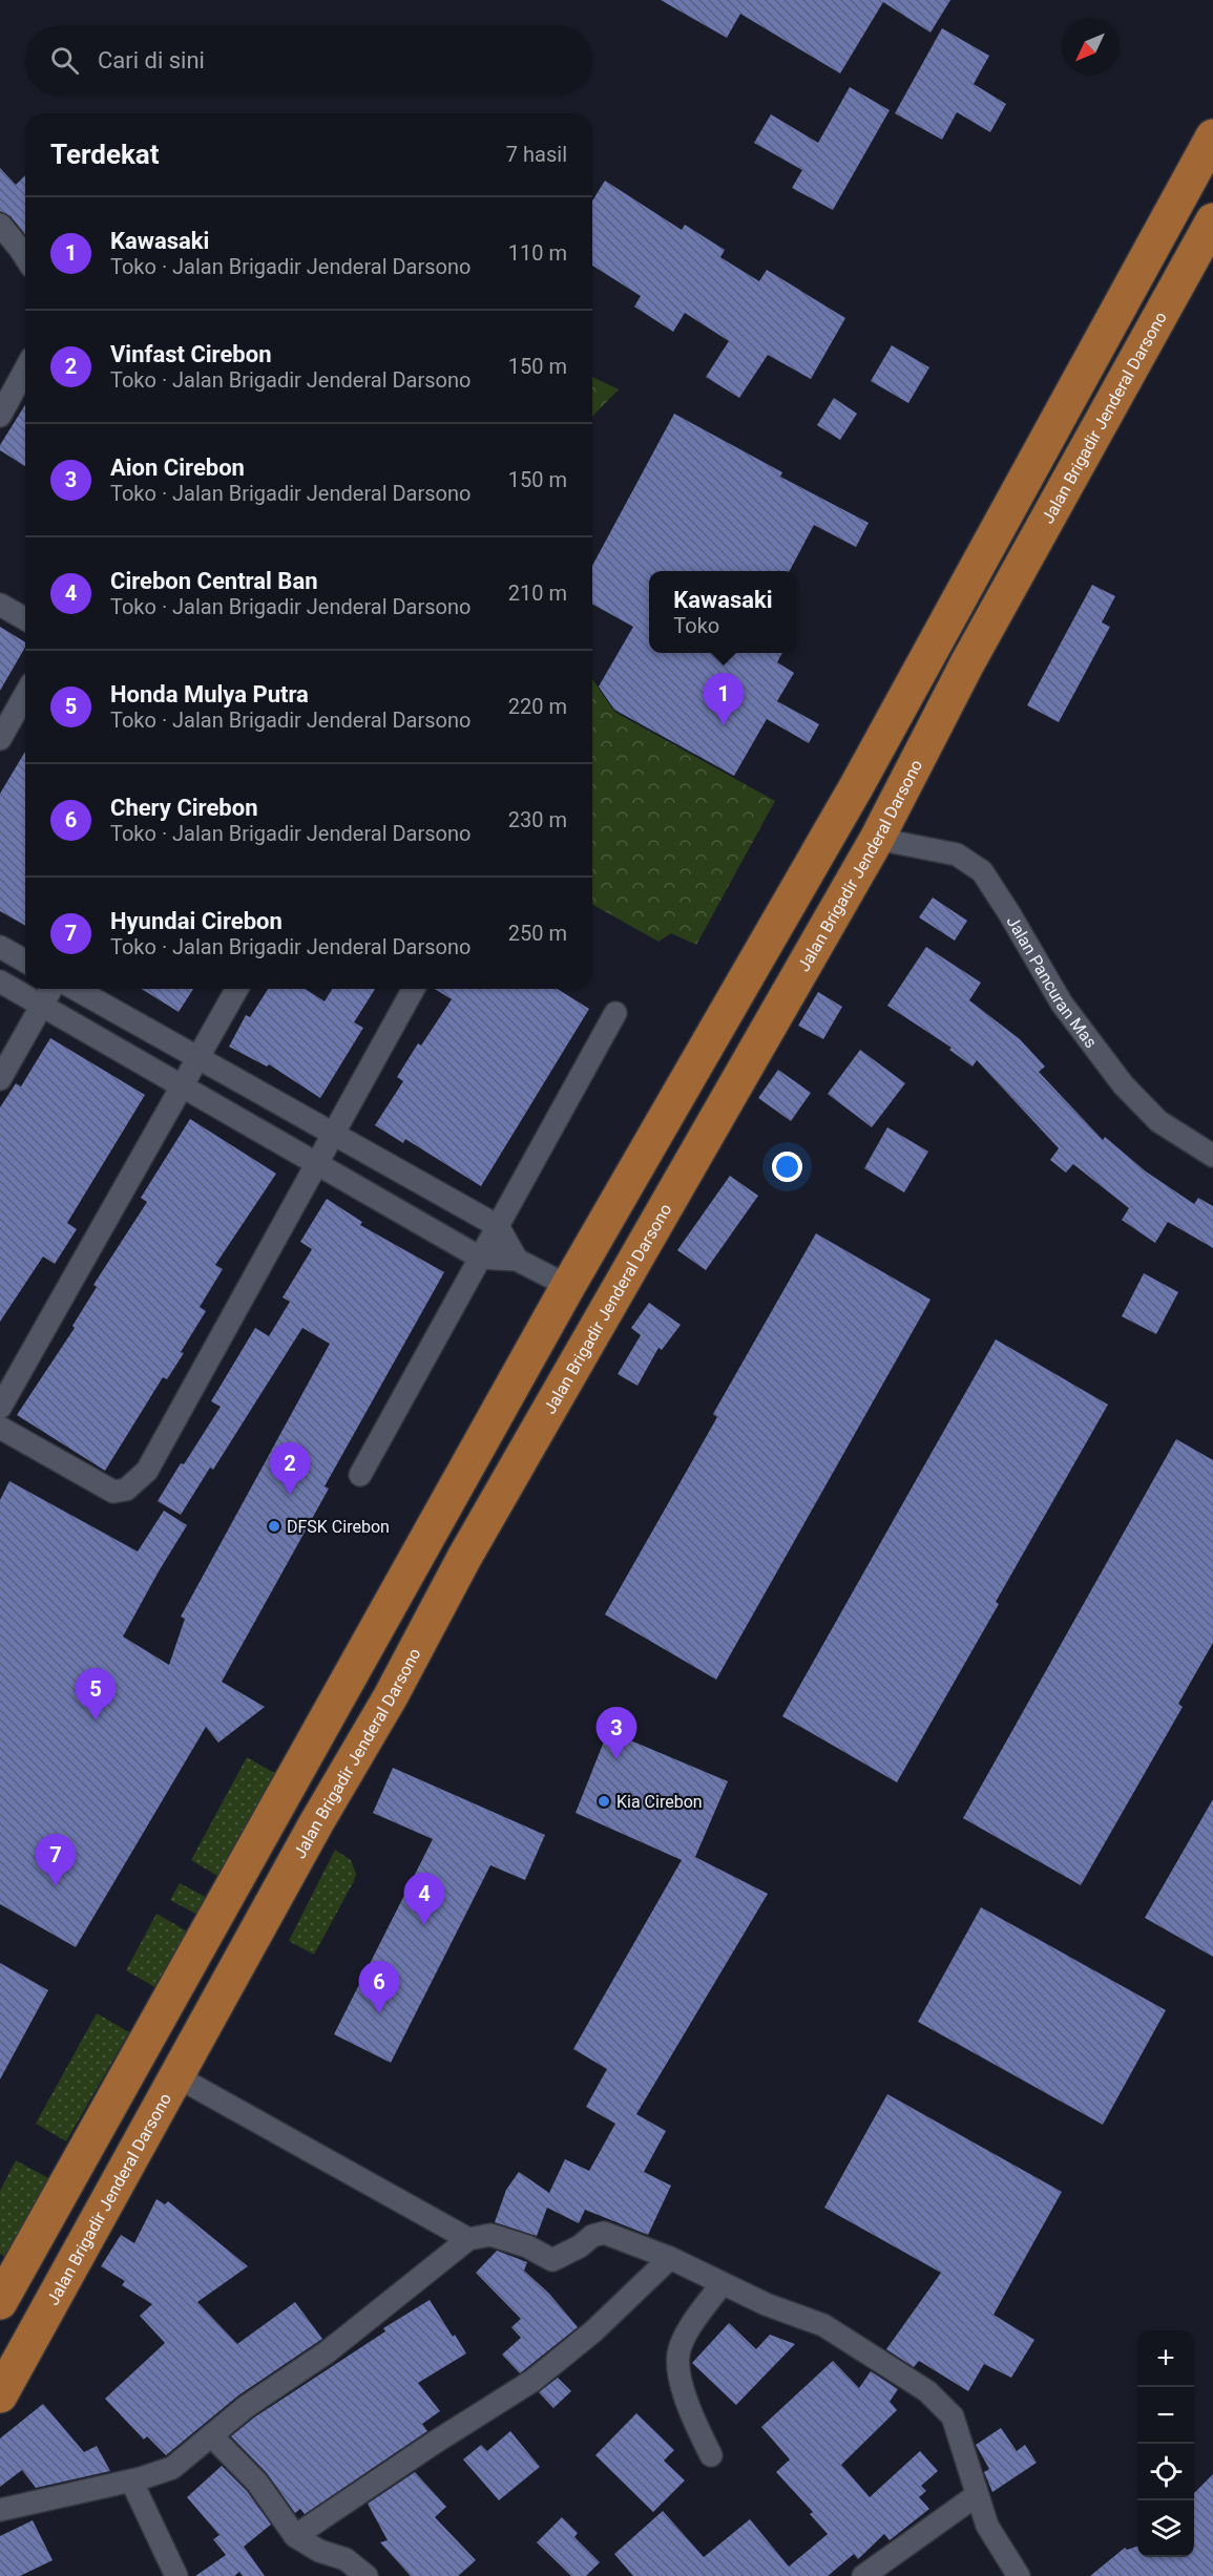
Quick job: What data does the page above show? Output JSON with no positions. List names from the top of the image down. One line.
{"streets":{"highway":["Jalan Brigadir Jenderal Darsono"],"street":["Jalan Pancuran Mas"]},"crossings":[["Jalan Brigadir Jenderal Darsono","Jalan Pancuran Mas"]],"places":["DFSK Cirebon","Kia Cirebon"],"north":"bottom left","page":{"search":"Cari di sini","heading":["Terdekat","7 hasil"],"list":[{"mark":"1","name":"Kawasaki","note":"Toko · Jalan Brigadir Jenderal Darsono","value":"110 m"},{"mark":"2","name":"Vinfast Cirebon","note":"Toko · Jalan Brigadir Jenderal Darsono","value":"150 m"},{"mark":"3","name":"Aion Cirebon","note":"Toko · Jalan Brigadir Jenderal Darsono","value":"150 m"},{"mark":"4","name":"Cirebon Central Ban","note":"Toko · Jalan Brigadir Jenderal Darsono","value":"210 m"},{"mark":"5","name":"Honda Mulya Putra","note":"Toko · Jalan Brigadir Jenderal Darsono","value":"220 m"},{"mark":"6","name":"Chery Cirebon","note":"Toko · Jalan Brigadir Jenderal Darsono","value":"230 m"},{"mark":"7","name":"Hyundai Cirebon","note":"Toko · Jalan Brigadir Jenderal Darsono","value":"250 m"}],"popup":["Kawasaki","Toko"],"pins":["1","2","5","3","7","4","6"],"map_buttons":["+","−"]}}
